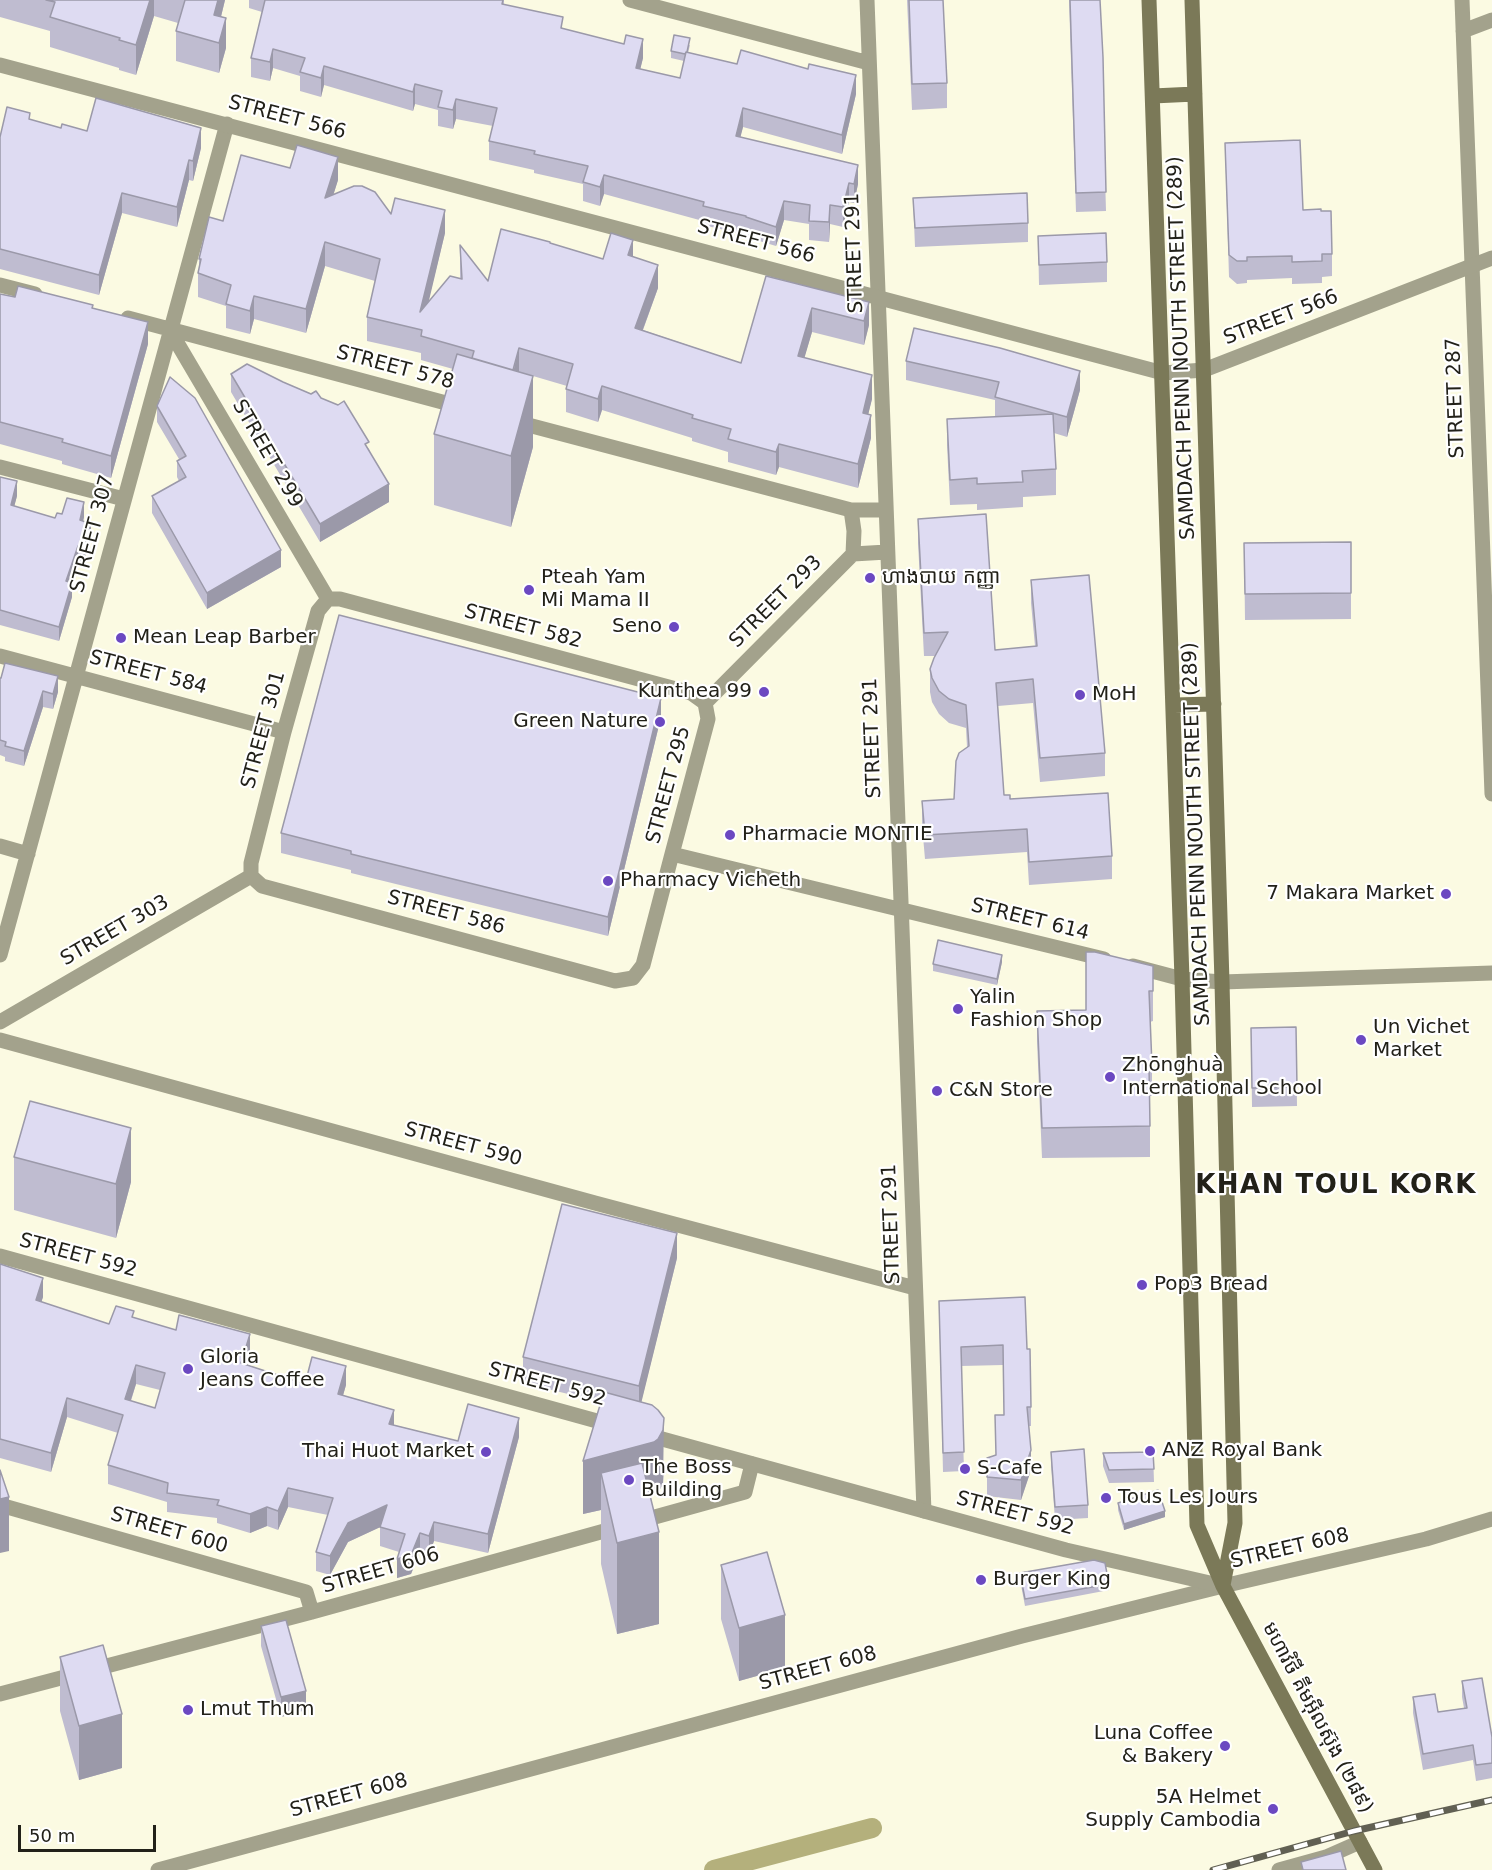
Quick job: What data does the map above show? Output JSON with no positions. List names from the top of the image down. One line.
{"streets":{"main road":["SAMDACH PENN NOUTH STREET (289)","មហាវិថី គីមអ៊ីលស៊ុង (២៨៩)"],"street":["STREET 566","STREET 291","STREET 578","STREET 287","STREET 299","STREET 307","STREET 293","STREET 582","STREET 584","STREET 301","STREET 295","STREET 586","STREET 614","STREET 303","STREET 590","STREET 592","STREET 600","STREET 608","STREET 606"]},"crossings":[["STREET 566","STREET 291"],["STREET 566","SAMDACH PENN NOUTH STREET (289)"],["STREET 566","STREET 287"],["STREET 566","STREET 307"],["STREET 291","STREET 293"],["STREET 291","STREET 614"],["STREET 291","STREET 590"],["STREET 291","STREET 592"],["SAMDACH PENN NOUTH STREET (289)","STREET 614"],["SAMDACH PENN NOUTH STREET (289)","STREET 592"],["SAMDACH PENN NOUTH STREET (289)","STREET 608"],["SAMDACH PENN NOUTH STREET (289)","មហាវិថី គីមអ៊ីលស៊ុង (២៨៩)"],["STREET 578","STREET 299"],["STREET 578","STREET 307"],["STREET 299","STREET 307"],["STREET 299","STREET 582"],["STREET 299","STREET 301"],["STREET 307","STREET 584"],["STREET 293","STREET 582"],["STREET 293","STREET 295"],["STREET 582","STREET 301"],["STREET 582","STREET 295"],["STREET 584","STREET 301"],["STREET 301","STREET 586"],["STREET 301","STREET 303"],["STREET 295","STREET 586"],["STREET 295","STREET 614"],["STREET 586","STREET 303"],["STREET 592","STREET 608"],["STREET 592","STREET 606"],["STREET 592","មហាវិថី គីមអ៊ីលស៊ុង (២៨៩)"],["STREET 600","STREET 606"],["STREET 608","មហាវិថី គីមអ៊ីលស៊ុង (២៨៩)"]],"districts":["KHAN TOUL KORK"],"places":["ហាងបាយ កញ្ញា","Pteah Yam Mi Mama II","Seno","Mean Leap Barber","Kunthea 99","MoH","Green Nature","Pharmacie MONTIE","Pharmacy Vicheth","7 Makara Market","Yalin Fashion Shop","Un Vichet Market","Zhōnghuà International School","C&N Store","Pop3 Bread","Gloria Jeans Coffee","ANZ Royal Bank","Thai Huot Market","S-Cafe","The Boss Building","Tous Les Jours","Burger King","Lmut Thum","Luna Coffee & Bakery","5A Helmet Supply Cambodia"],"scale_bar":"50 m"}
